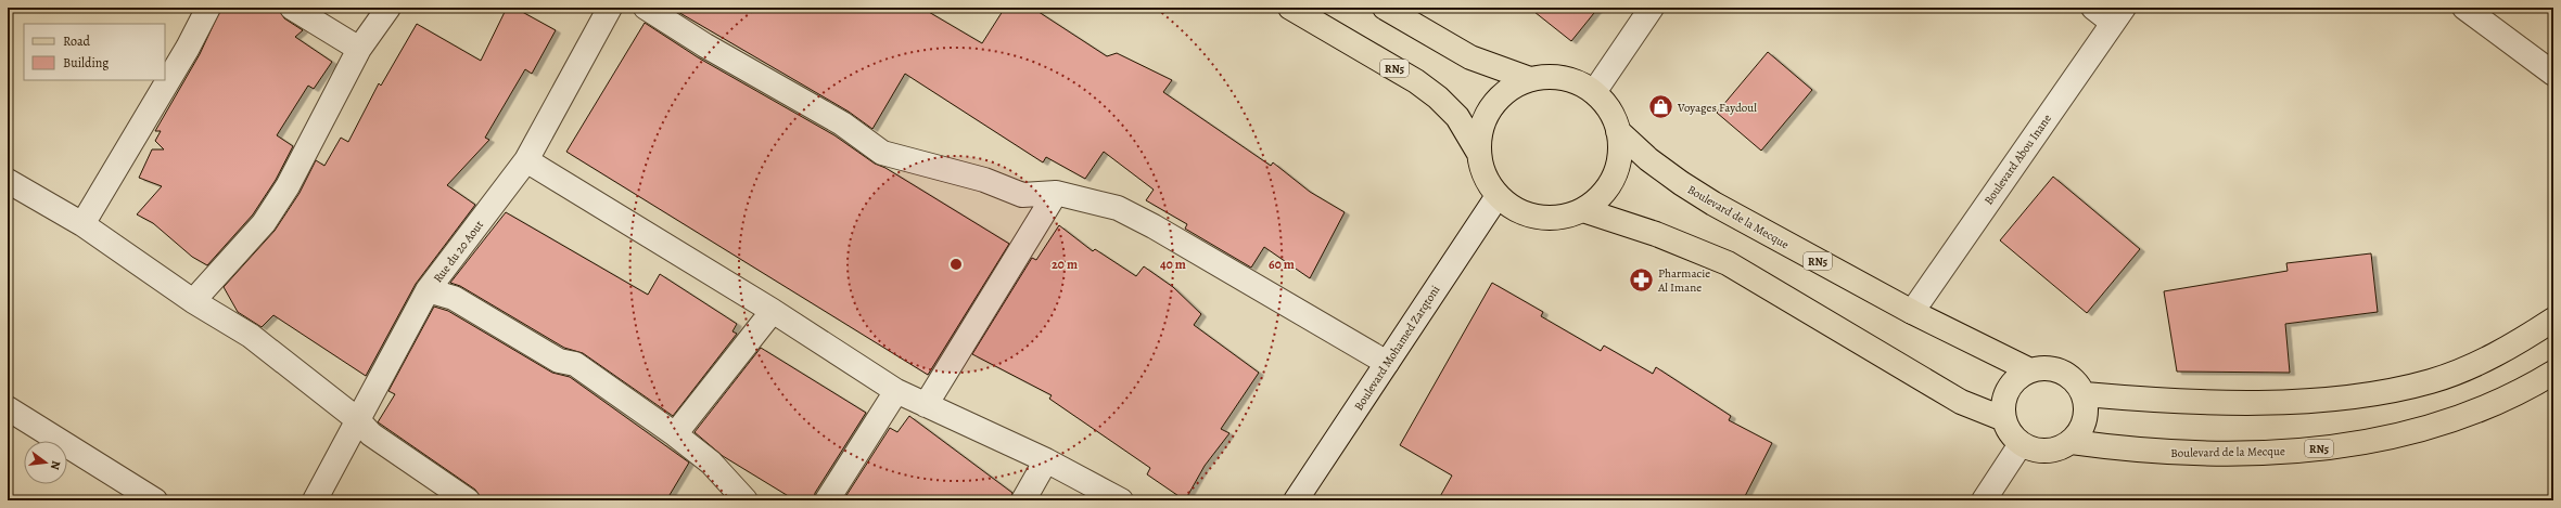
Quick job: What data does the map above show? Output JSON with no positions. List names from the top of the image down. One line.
{"streets":{"main road":["RN5","Boulevard de la Mecque"],"street":["Boulevard Abou Inane","Rue du 20 Aout","Boulevard Mohamed Zarqtoni"]},"crossings":[["RN5","Boulevard de la Mecque"],["RN5","Boulevard Mohamed Zarqtoni"],["Boulevard Abou Inane","Boulevard de la Mecque"],["Boulevard de la Mecque","Boulevard Mohamed Zarqtoni"]],"places":{"shop":["Voyages Faydoul"],"pharmacy":["Pharmacie Al Imane"]},"legend":["Road","Building"],"north":"right","rings":["20 m","40 m","60 m"]}
